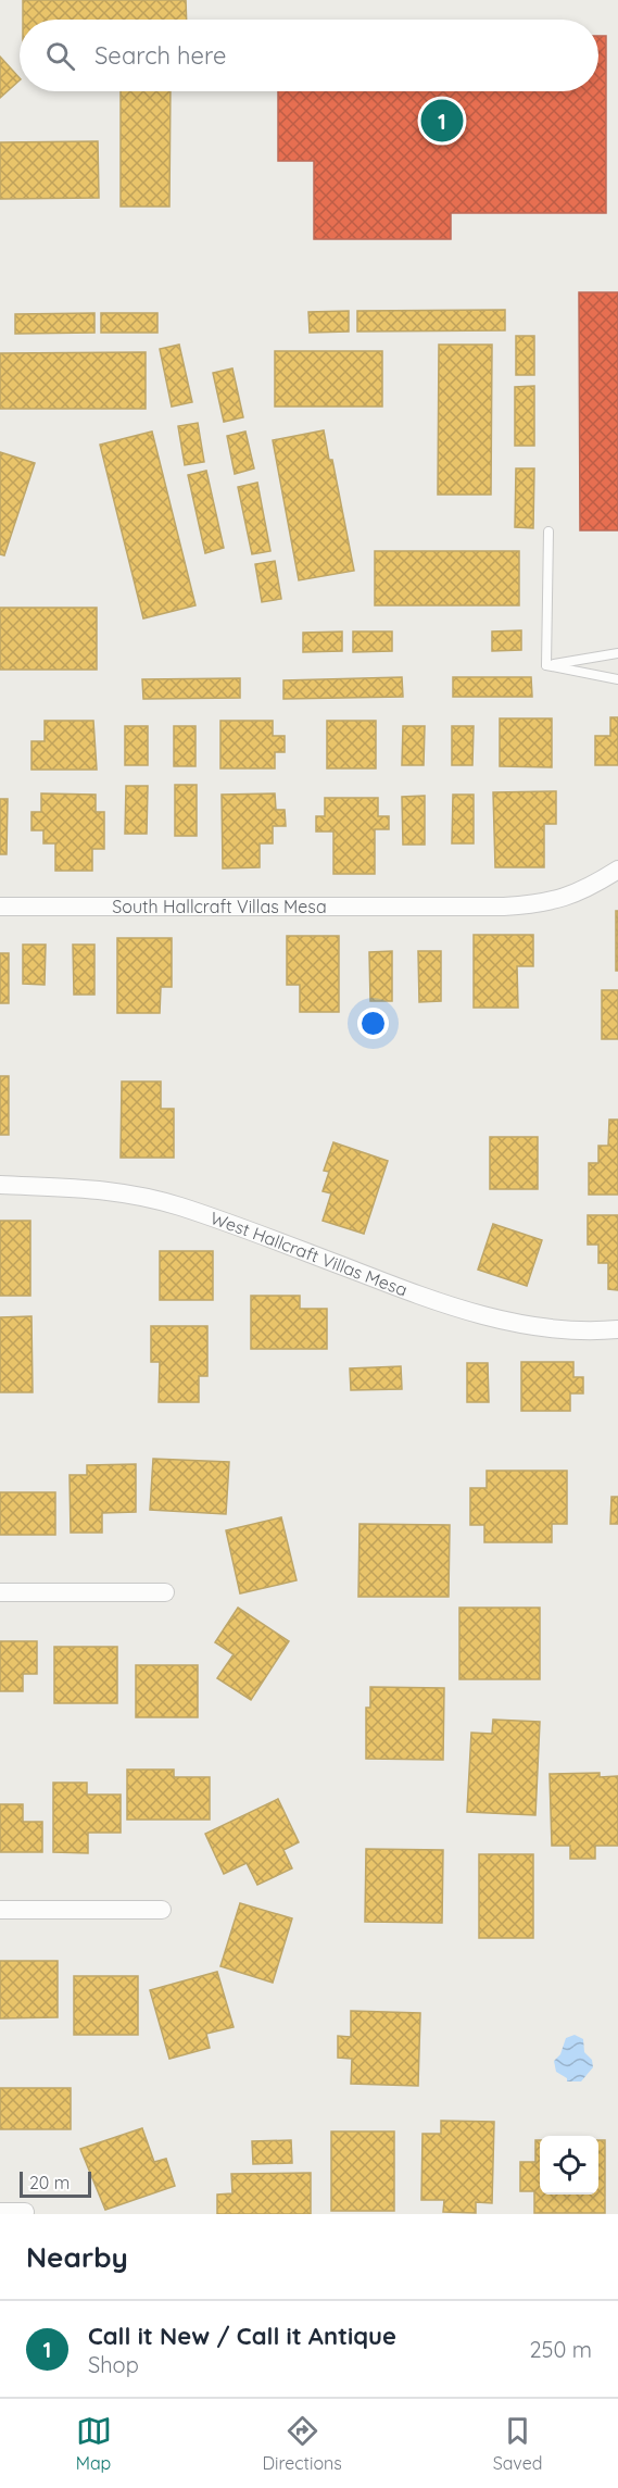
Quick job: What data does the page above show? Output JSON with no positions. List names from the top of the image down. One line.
{"streets":{"street":["South Hallcraft Villas Mesa","West Hallcraft Villas Mesa"]},"scale_bar":"20 m","page":{"search":"Search here","pins":"1","scale":"20 m","heading":"Nearby","list":[{"mark":"1","name":"Call it New / Call it Antique","note":"Shop","value":"250 m"}],"nav":["Map","Directions","Saved"]}}
